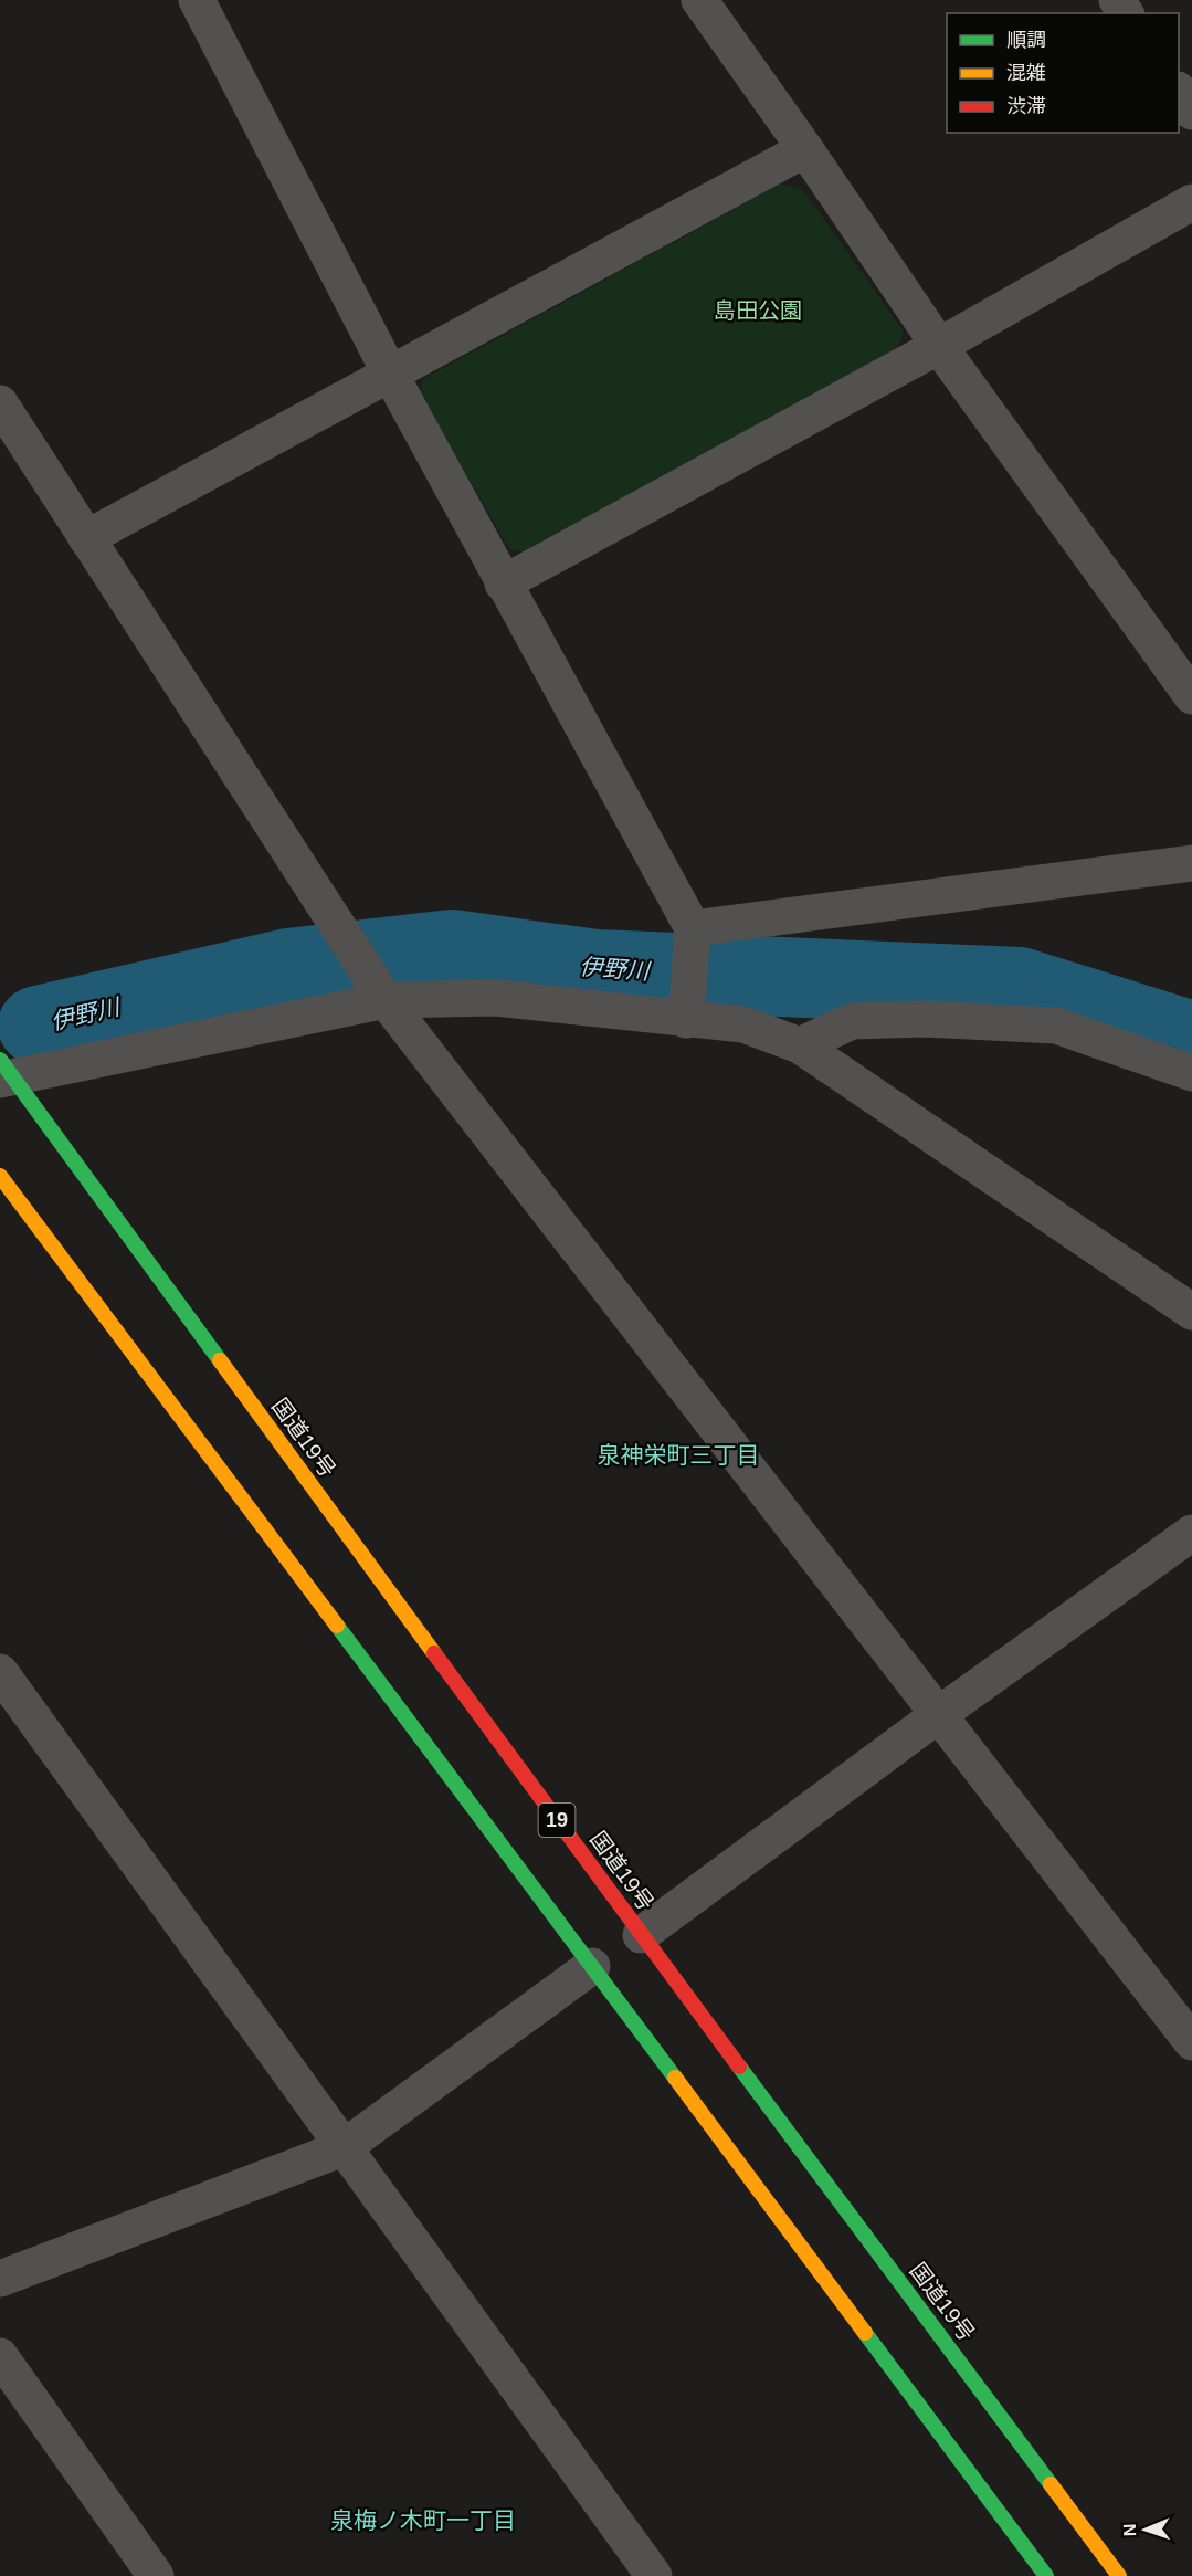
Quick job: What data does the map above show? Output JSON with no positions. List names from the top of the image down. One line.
{"streets":{"highway":["国道19号","19"]},"districts":["泉神栄町三丁目","泉梅ノ木町一丁目"],"water":["伊野川"],"parks":["島田公園"],"legend":["順調","混雑","渋滞"],"north":"left"}
